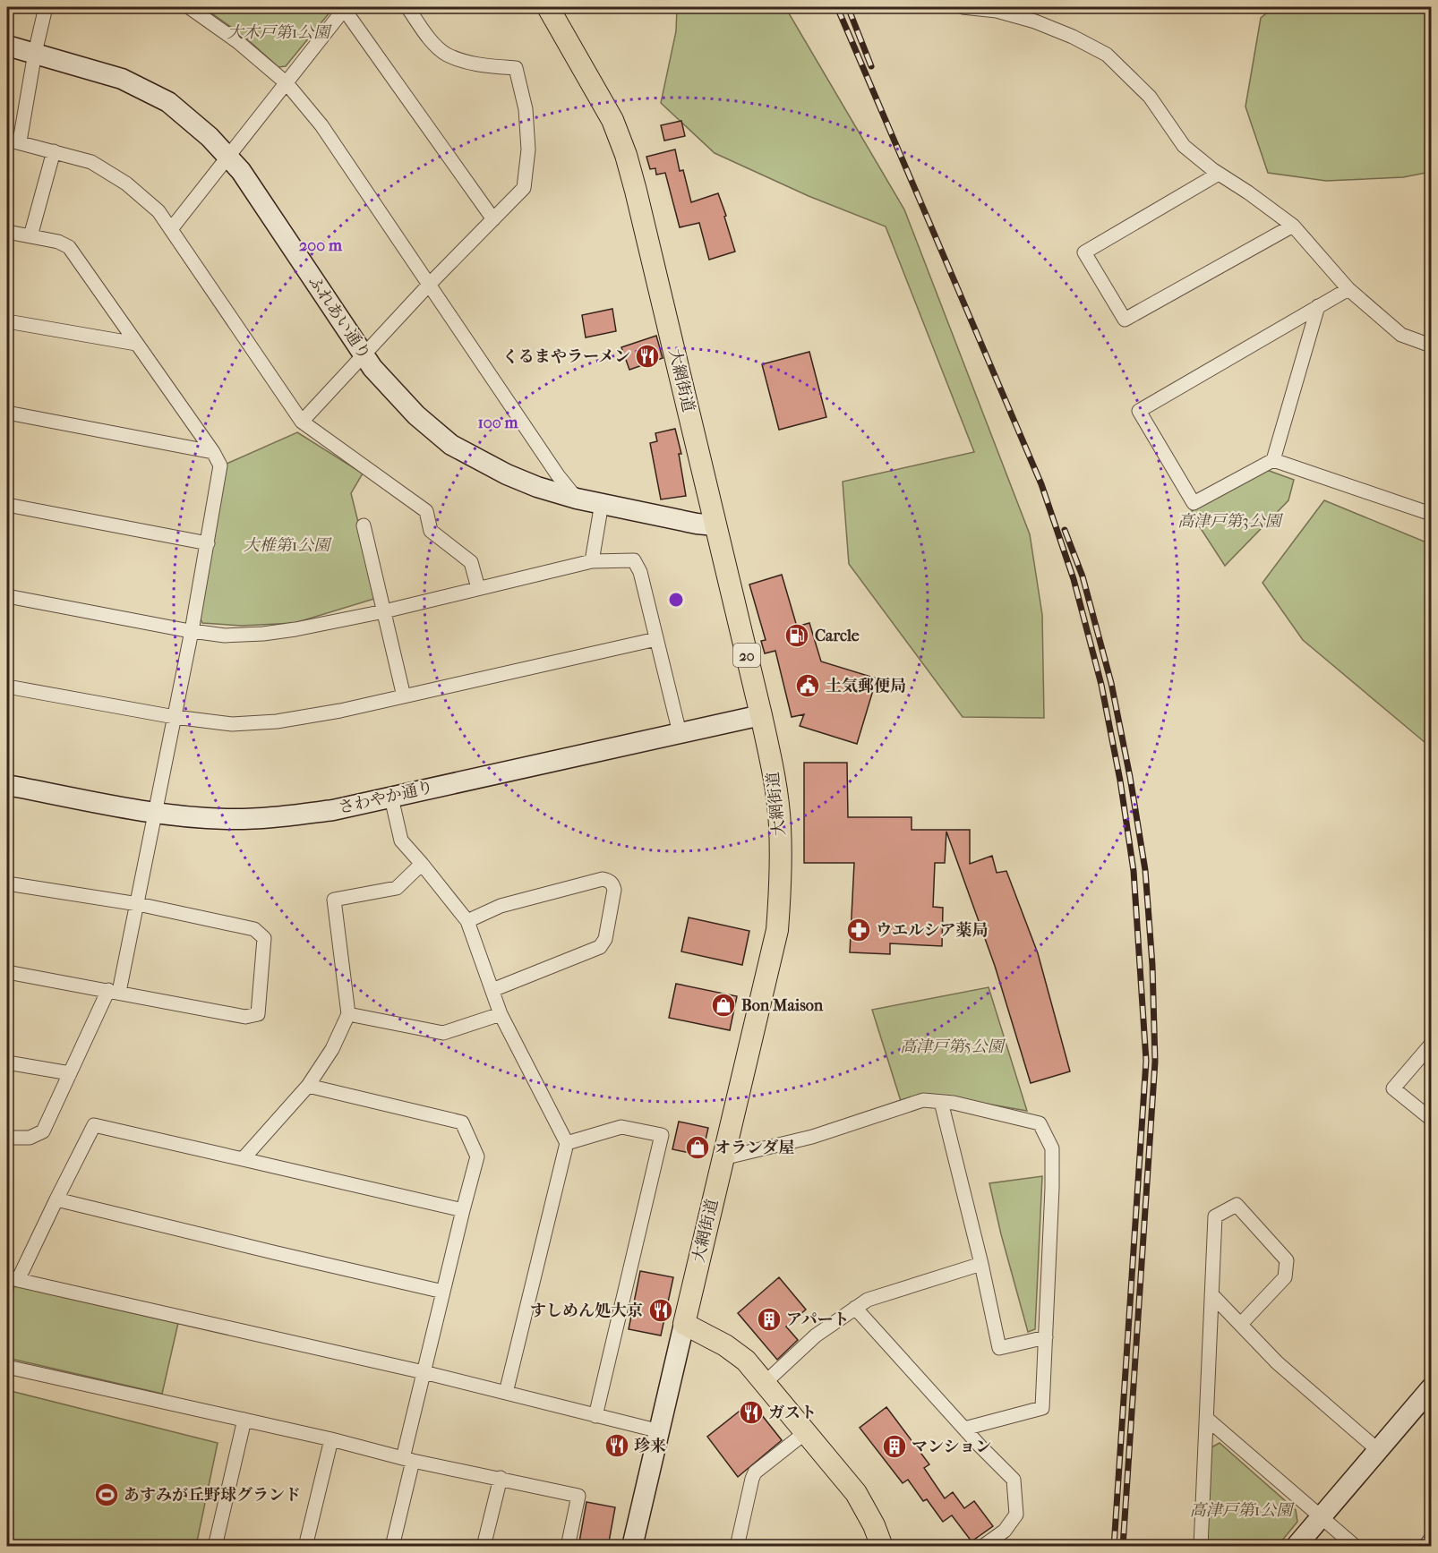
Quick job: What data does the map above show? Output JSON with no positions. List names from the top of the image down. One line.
{"streets":{"main road":["大網街道","20"],"street":["ふれあい通り","さわやか通り"]},"crossings":[["ふれあい通り","大網街道"],["大網街道","さわやか通り"]],"parks":["大木戸第1公園","高津戸第3公園","大椎第1公園","高津戸第5公園","高津戸第1公園"],"places":{"restaurant":["くるまやラーメン","すしめん処大京","ガスト","珍来"],"fuel station":["Carcle"],"public building":["土気郵便局"],"pharmacy":["ウエルシア薬局"],"shop":["Bon Maison","オランダ屋"],"building":["アパート","マンション"],"sports":["あすみが丘野球グランド"]},"rings":["200 m","100 m"]}
